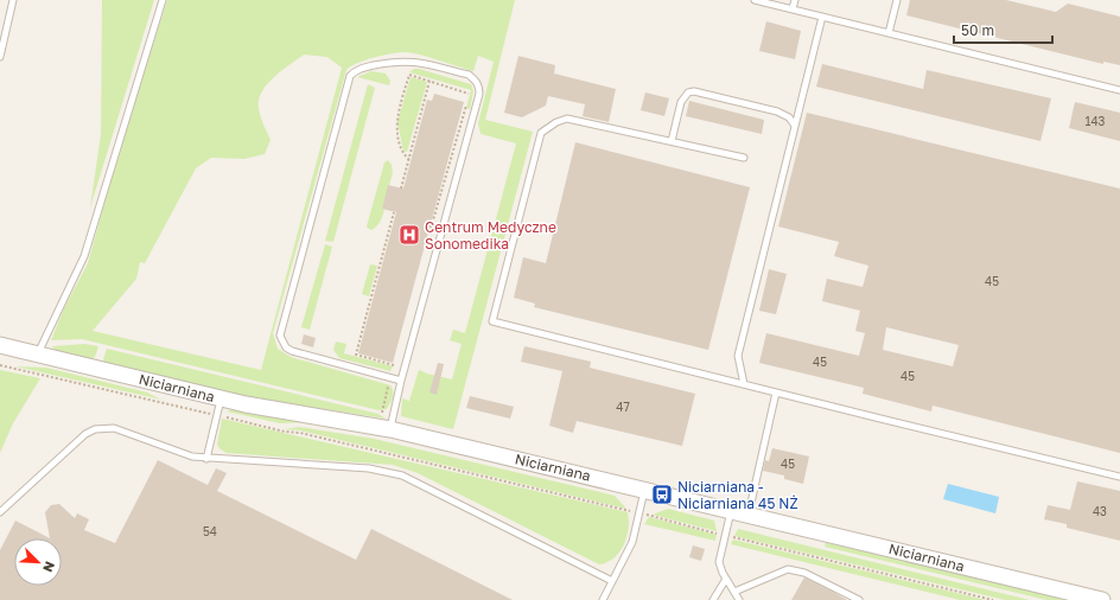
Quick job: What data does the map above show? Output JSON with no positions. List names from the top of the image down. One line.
{"streets":{"street":["Niciarniana"]},"places":{"hospital":["Centrum Medyczne Sonomedika"],"bus stop":["Niciarniana - Niciarniana 45 NŻ"]},"house_numbers":["143","45","45","45","47","45","43","54"],"scale_bar":"50 m","north":"bottom right"}
